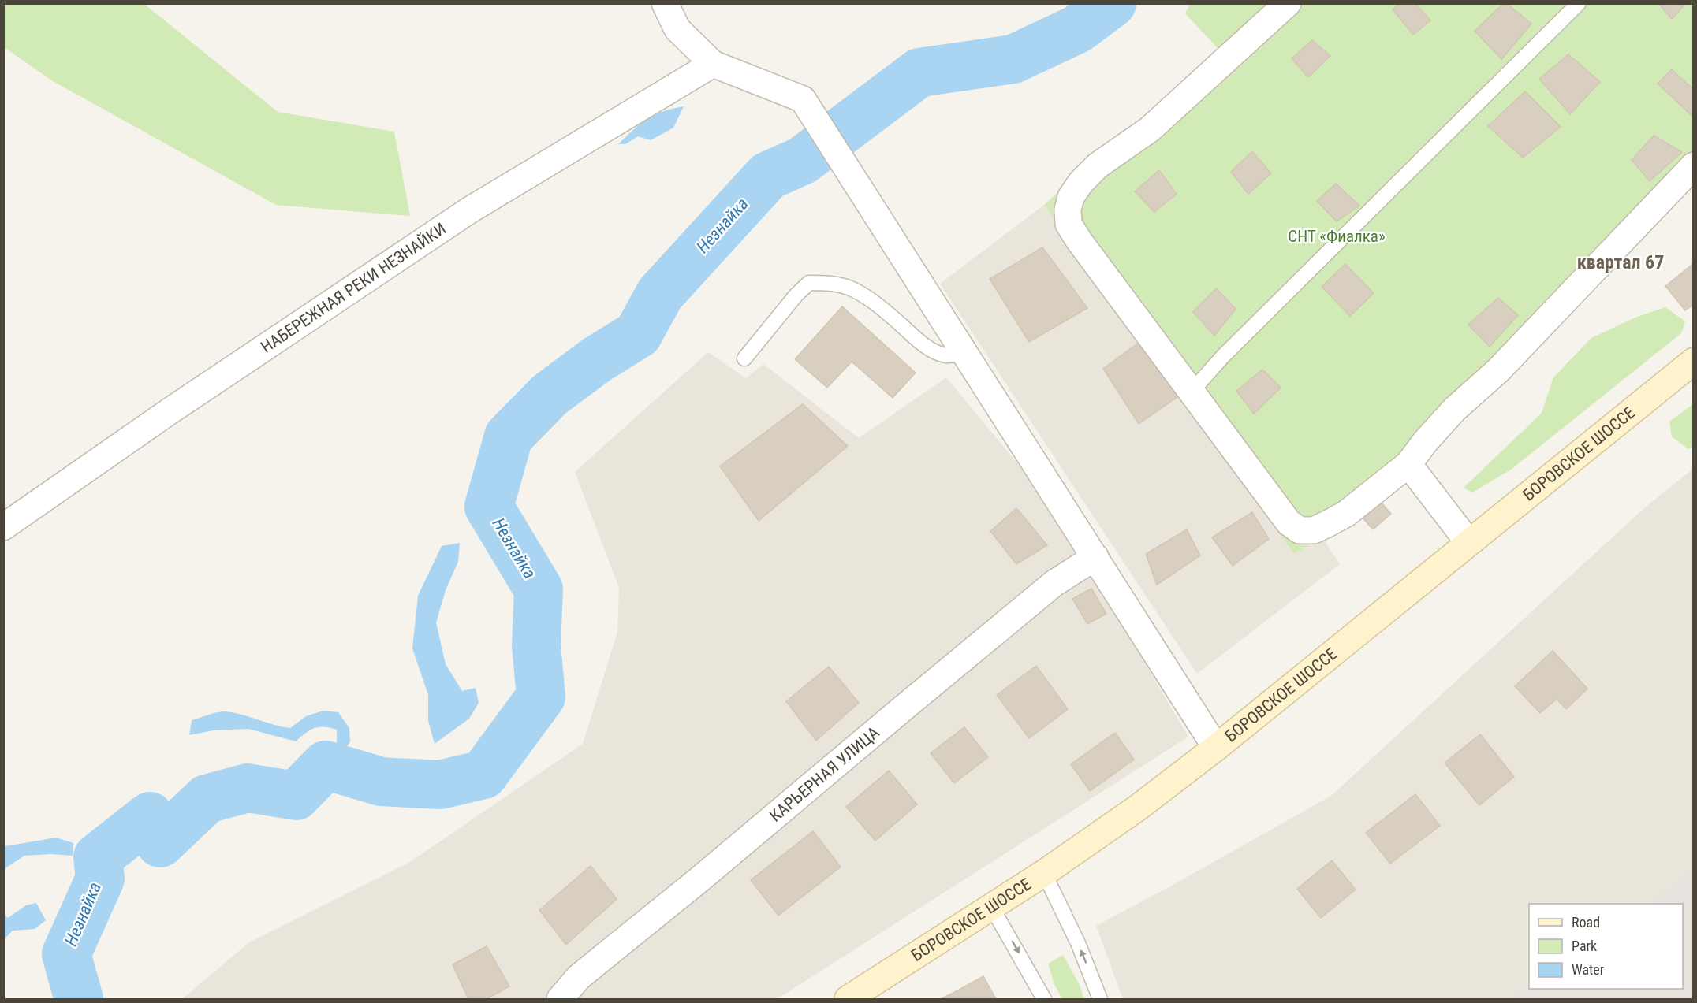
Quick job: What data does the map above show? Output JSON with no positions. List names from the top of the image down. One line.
{"streets":{"main road":["БОРОВСКОЕ ШОССЕ"],"street":["НАБЕРЕЖНАЯ РЕКИ НЕЗНАЙКИ","КАРЬЕРНАЯ УЛИЦА"]},"districts":["квартал 67"],"water":["Незнайка"],"parks":["СНТ «Фиалка»"],"legend":["Road","Park","Water"]}
